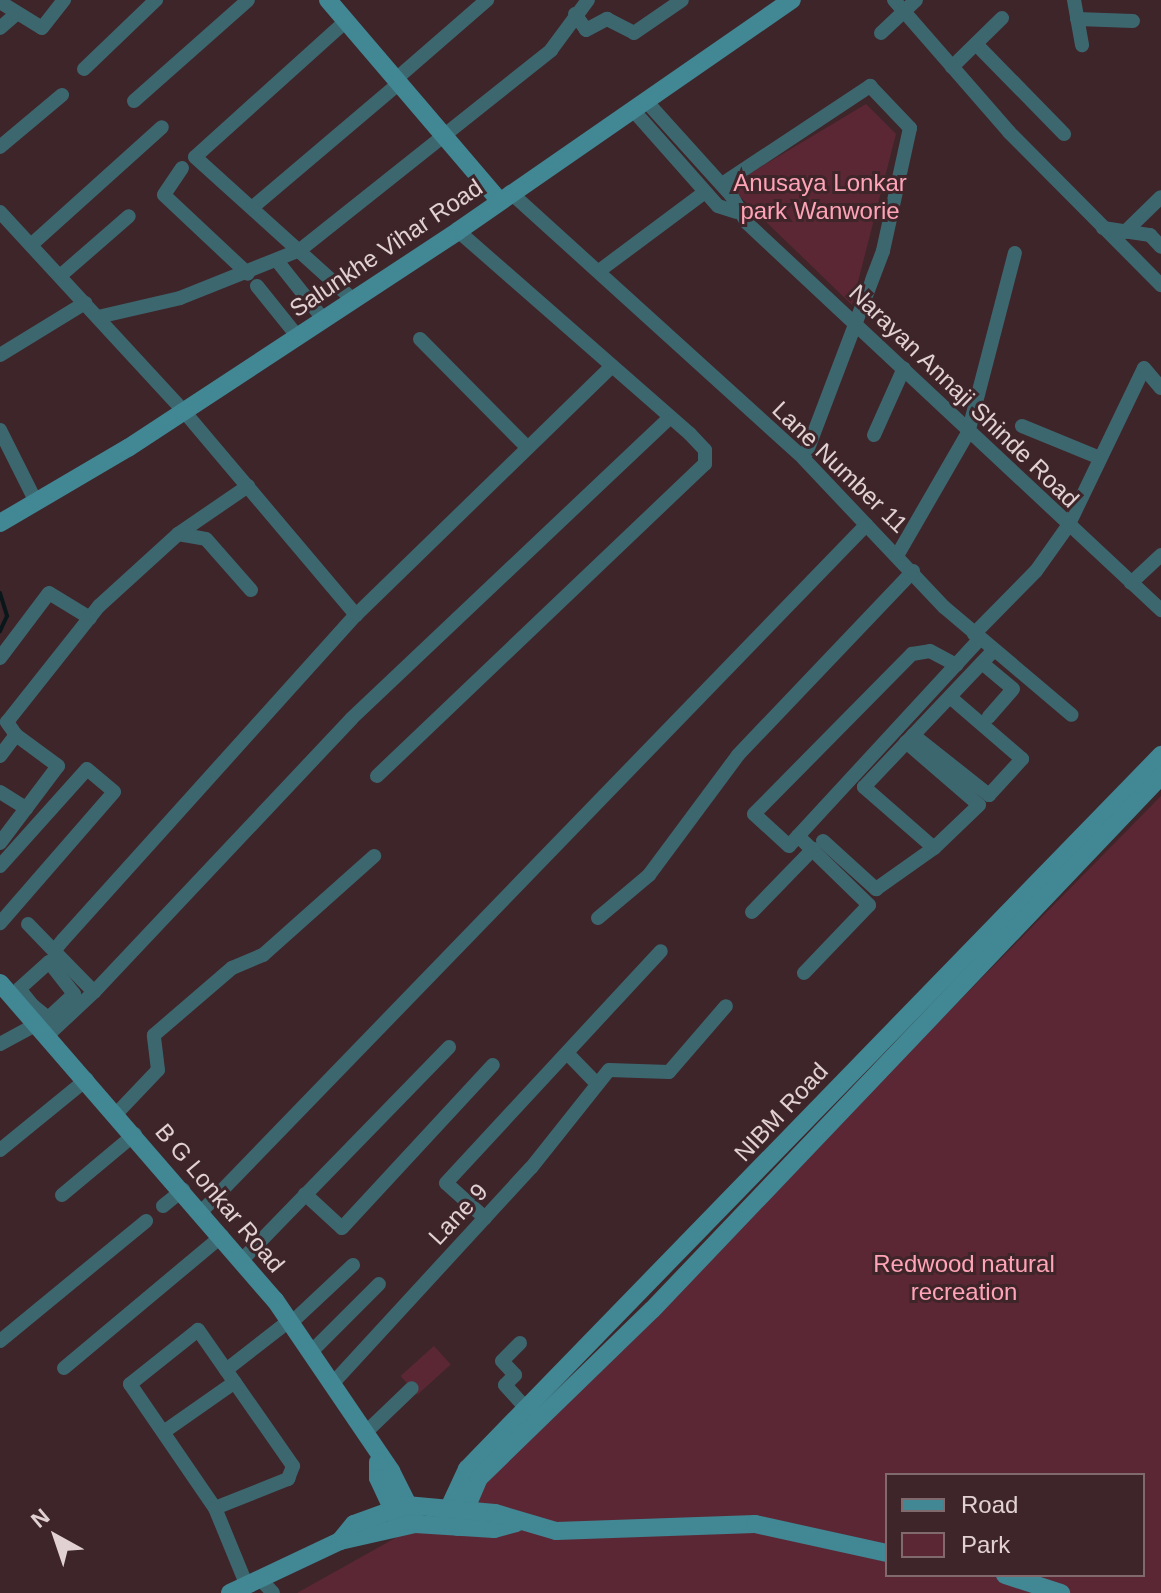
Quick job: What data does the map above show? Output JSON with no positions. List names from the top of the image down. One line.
{"streets":{"street":["Salunkhe Vihar Road","Narayan Annaji Shinde Road","Lane Number 11","NIBM Road","B G Lonkar Road","Lane 9"]},"crossings":[["Salunkhe Vihar Road","Narayan Annaji Shinde Road"],["Salunkhe Vihar Road","Lane Number 11"],["B G Lonkar Road","Lane 9"]],"parks":["Anusaya Lonkar park Wanworie","Redwood natural recreation"],"legend":["Road","Park"],"north":"top left"}
